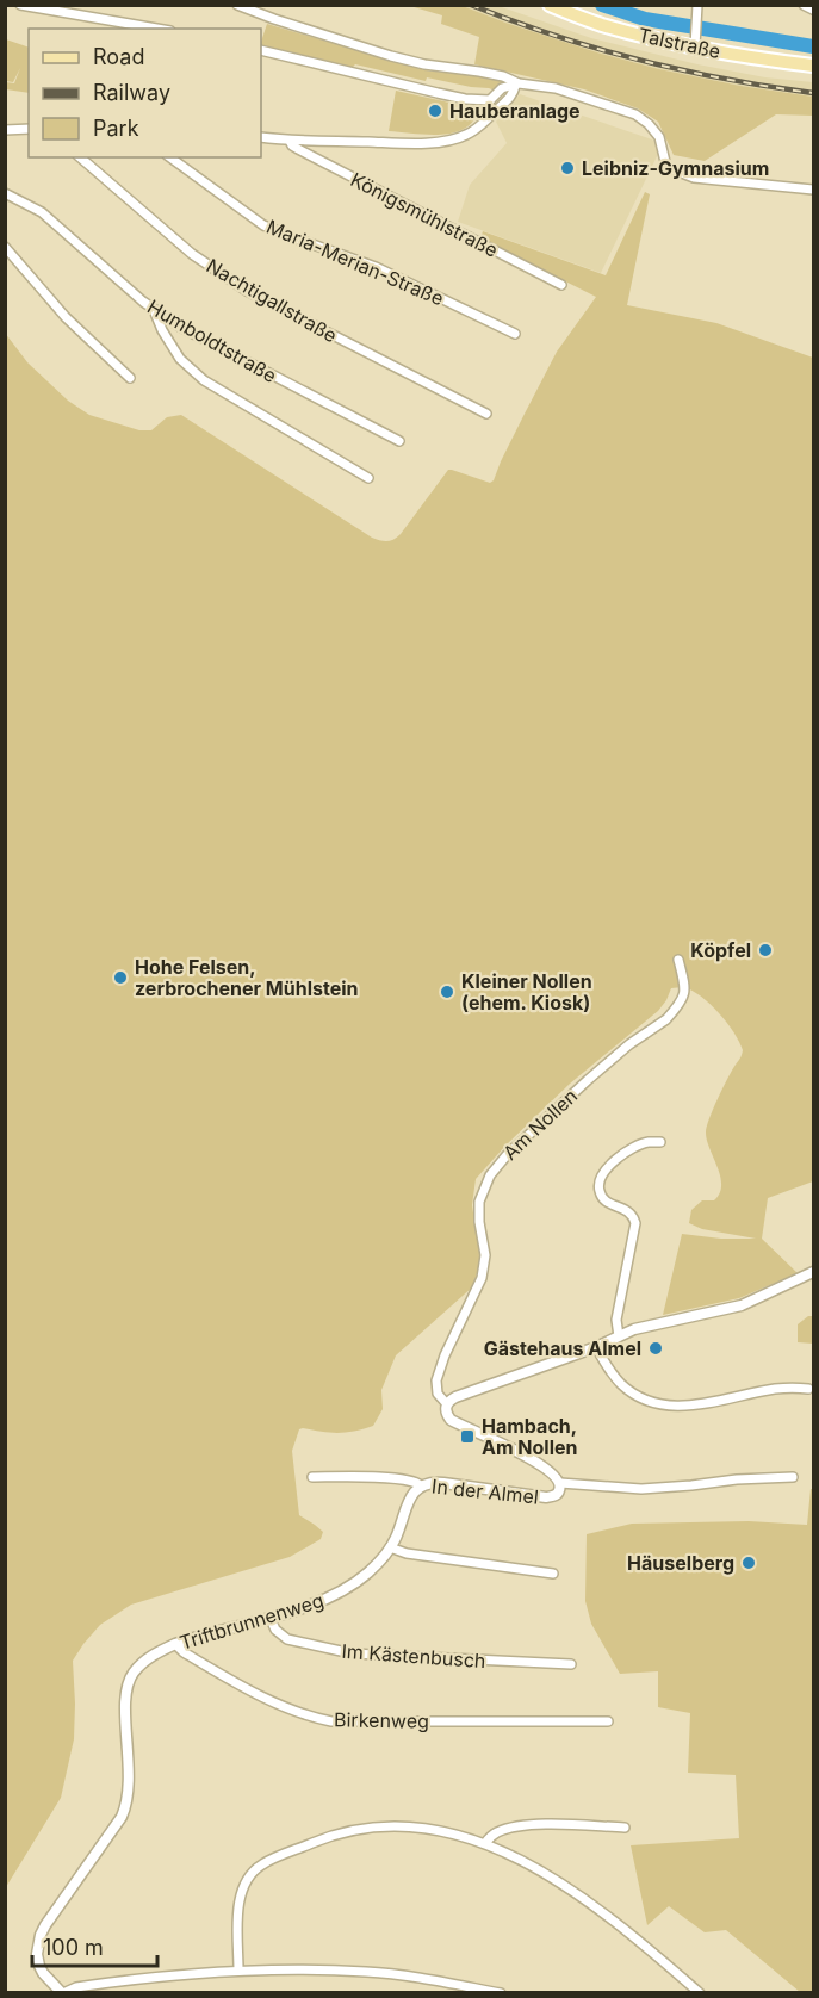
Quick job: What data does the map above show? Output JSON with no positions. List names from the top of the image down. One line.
{"streets":{"main road":["Talstraße"],"street":["Königsmühlstraße","Maria-Merian-Straße","Nachtigallstraße","Humboldtstraße","Am Nollen","In der Almel","Triftbrunnenweg","Im Kästenbusch","Birkenweg"]},"crossings":[["Am Nollen","In der Almel"],["In der Almel","Triftbrunnenweg"],["Triftbrunnenweg","Im Kästenbusch"],["Triftbrunnenweg","Birkenweg"]],"places":{"other":["Hauberanlage","Leibniz-Gymnasium","Köpfel","Hohe Felsen, zerbrochener Mühlstein","Kleiner Nollen (ehem. Kiosk)","Gästehaus Almel","Häuselberg"],"transit":["Hambach, Am Nollen"]},"legend":["Road","Railway","Park"],"scale_bar":"100 m"}
